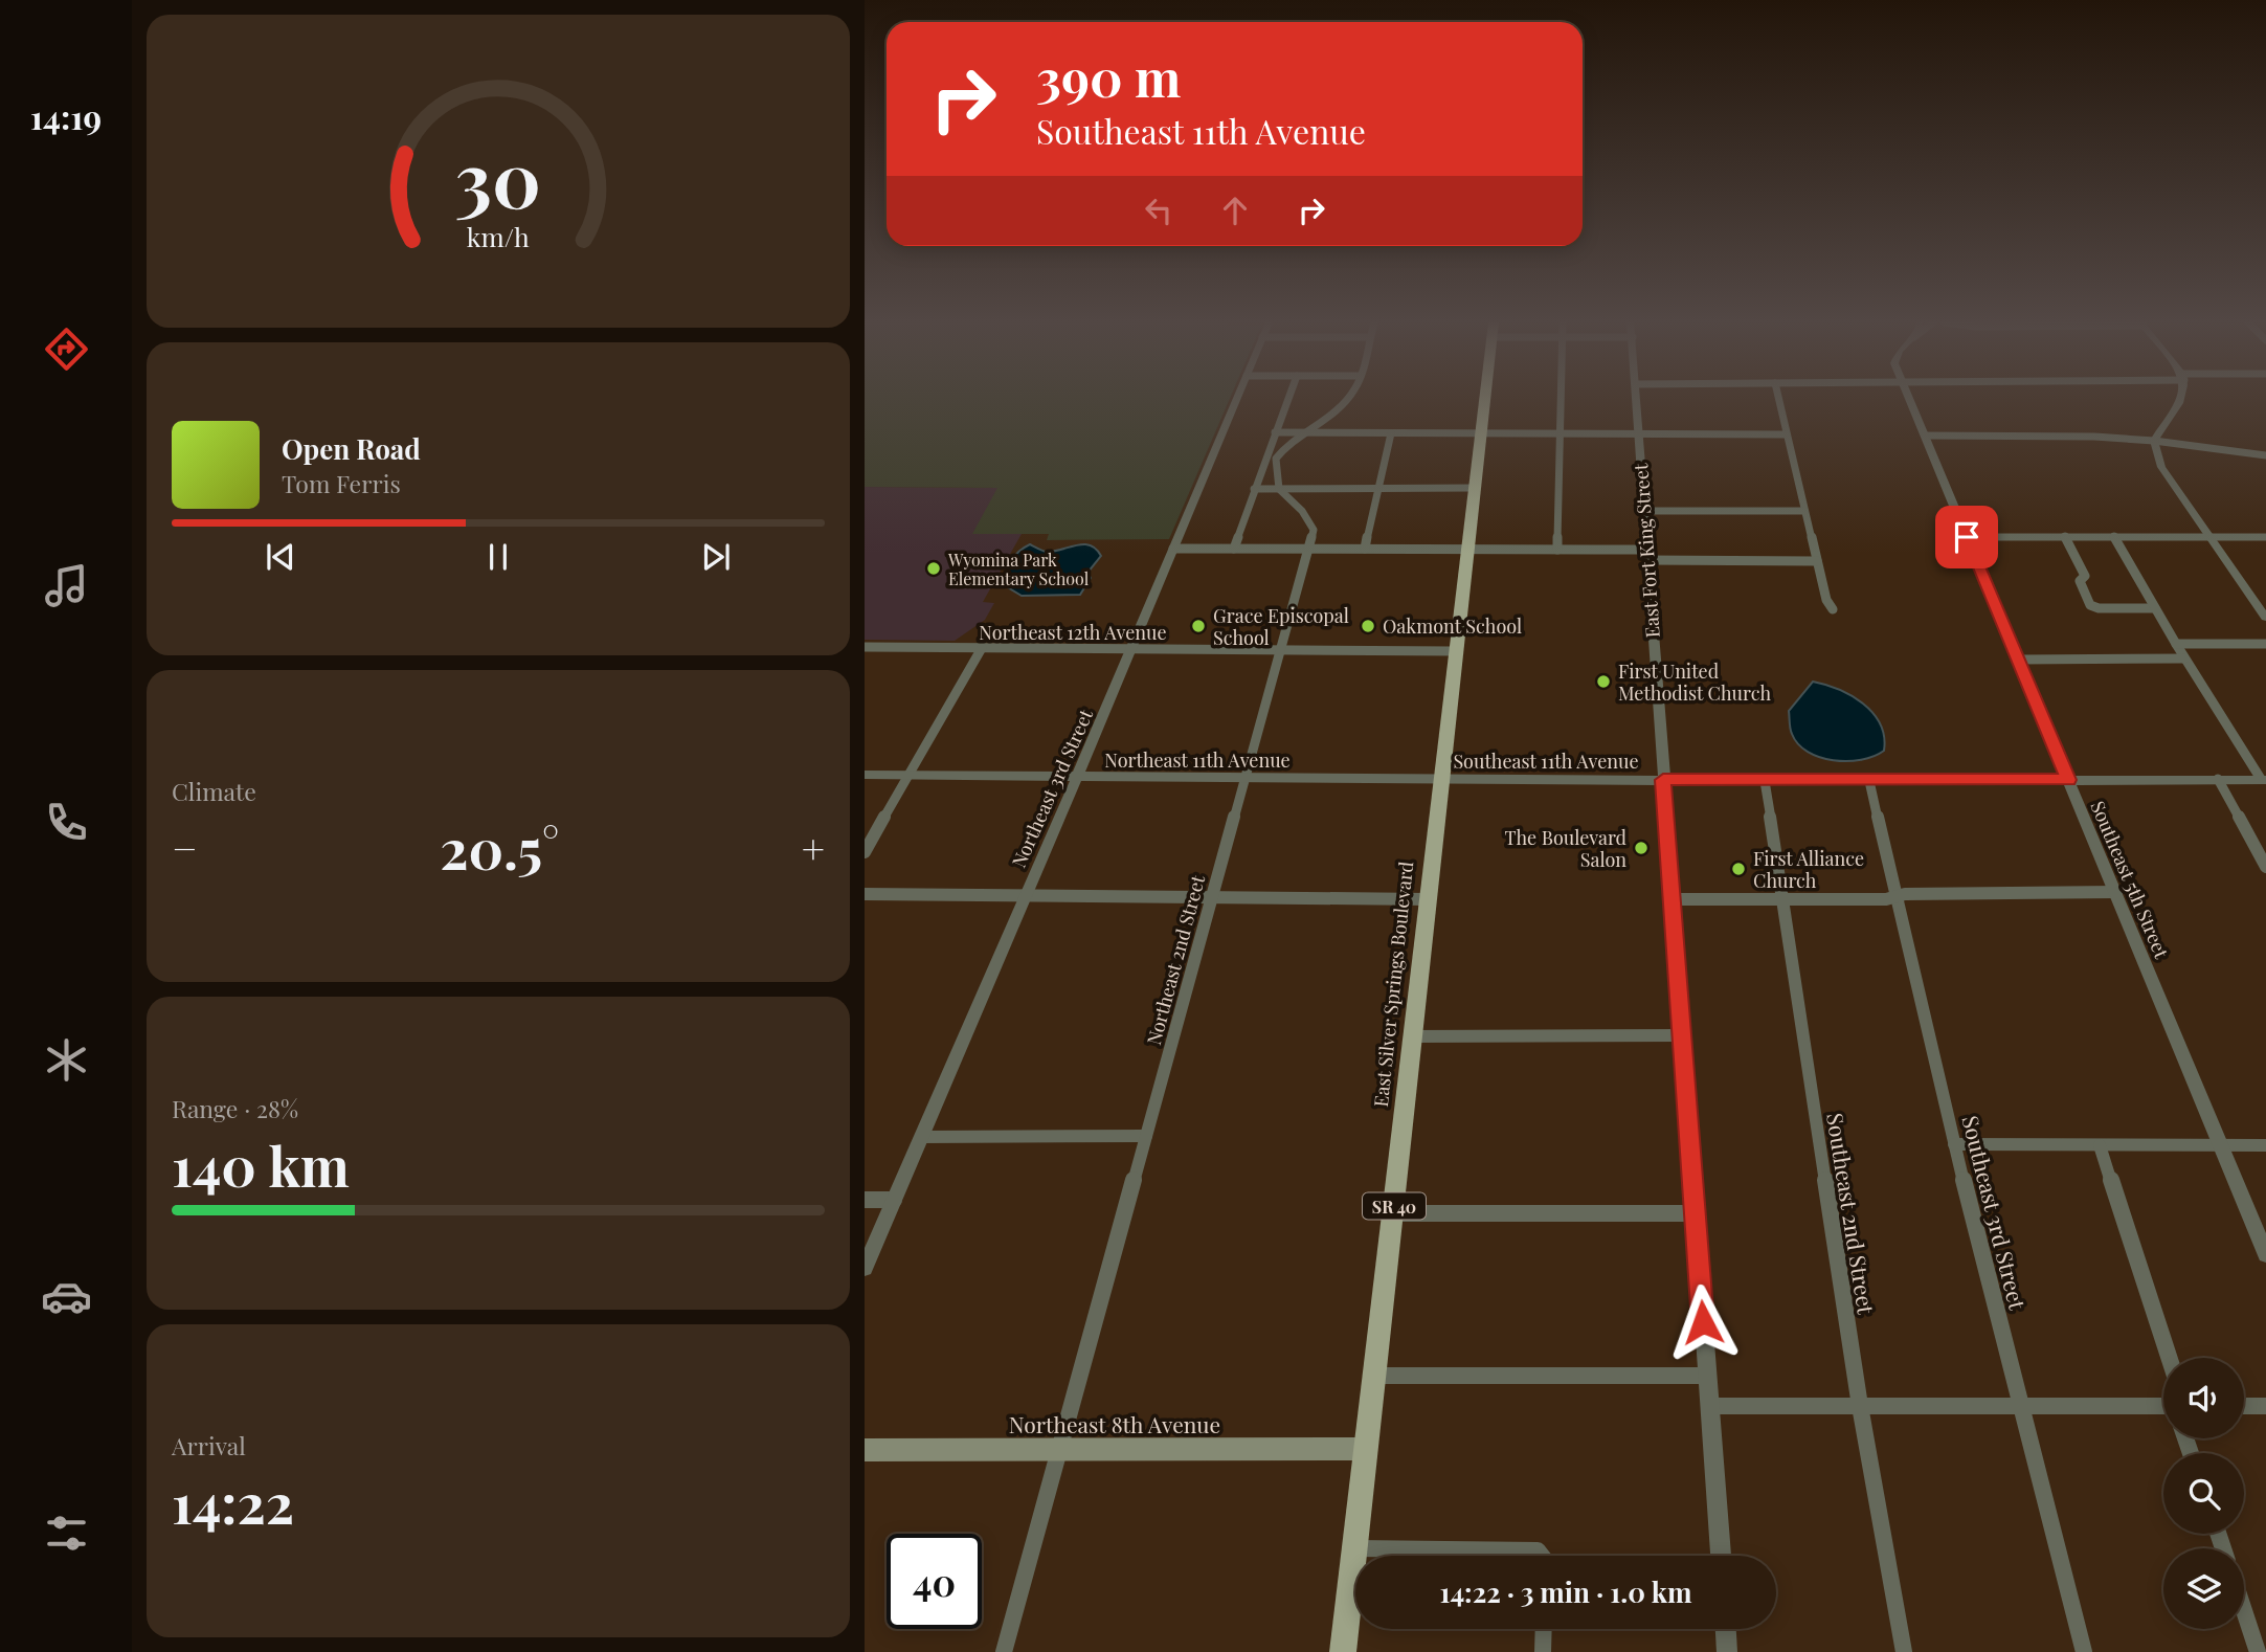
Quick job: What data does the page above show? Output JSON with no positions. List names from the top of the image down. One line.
{"streets":{"main road":["East Silver Springs Boulevard","SR 40","Northeast 8th Avenue"],"street":["East Fort King Street","Northeast 12th Avenue","Northeast 11th Avenue","Southeast 11th Avenue","Northeast 3rd Street","Southeast 5th Street","Northeast 2nd Street","Southeast 3rd Street","Southeast 2nd Street"]},"crossings":[["East Fort King Street","Southeast 11th Avenue"],["Northeast 12th Avenue","Northeast 3rd Street"],["Northeast 12th Avenue","Northeast 2nd Street"],["Northeast 12th Avenue","East Silver Springs Boulevard"],["Northeast 11th Avenue","Southeast 11th Avenue"],["Northeast 11th Avenue","Northeast 3rd Street"],["Northeast 11th Avenue","Northeast 2nd Street"],["Northeast 11th Avenue","East Silver Springs Boulevard"],["Southeast 11th Avenue","Southeast 5th Street"],["Southeast 11th Avenue","East Silver Springs Boulevard"],["Southeast 11th Avenue","Southeast 3rd Street"],["Southeast 11th Avenue","Southeast 2nd Street"],["Northeast 2nd Street","Northeast 8th Avenue"],["East Silver Springs Boulevard","Northeast 8th Avenue"]],"places":["Wyomina Park Elementary School","Grace Episcopal School","Oakmont School","First United Methodist Church","The Boulevard Salon","First Alliance Church"],"page":{"tabs":"14:19","turn":["390 m","Southeast 11th Avenue"],"song":["Open Road","Tom Ferris"],"tile":["Climate",["Range · 28%","140 km"],["Arrival","14:22"]],"heat":["−","20.5°","+"],"limit":"40","trip":"14:22 · 3 min · 1.0 km","gauge":["30","km/h"]}}
